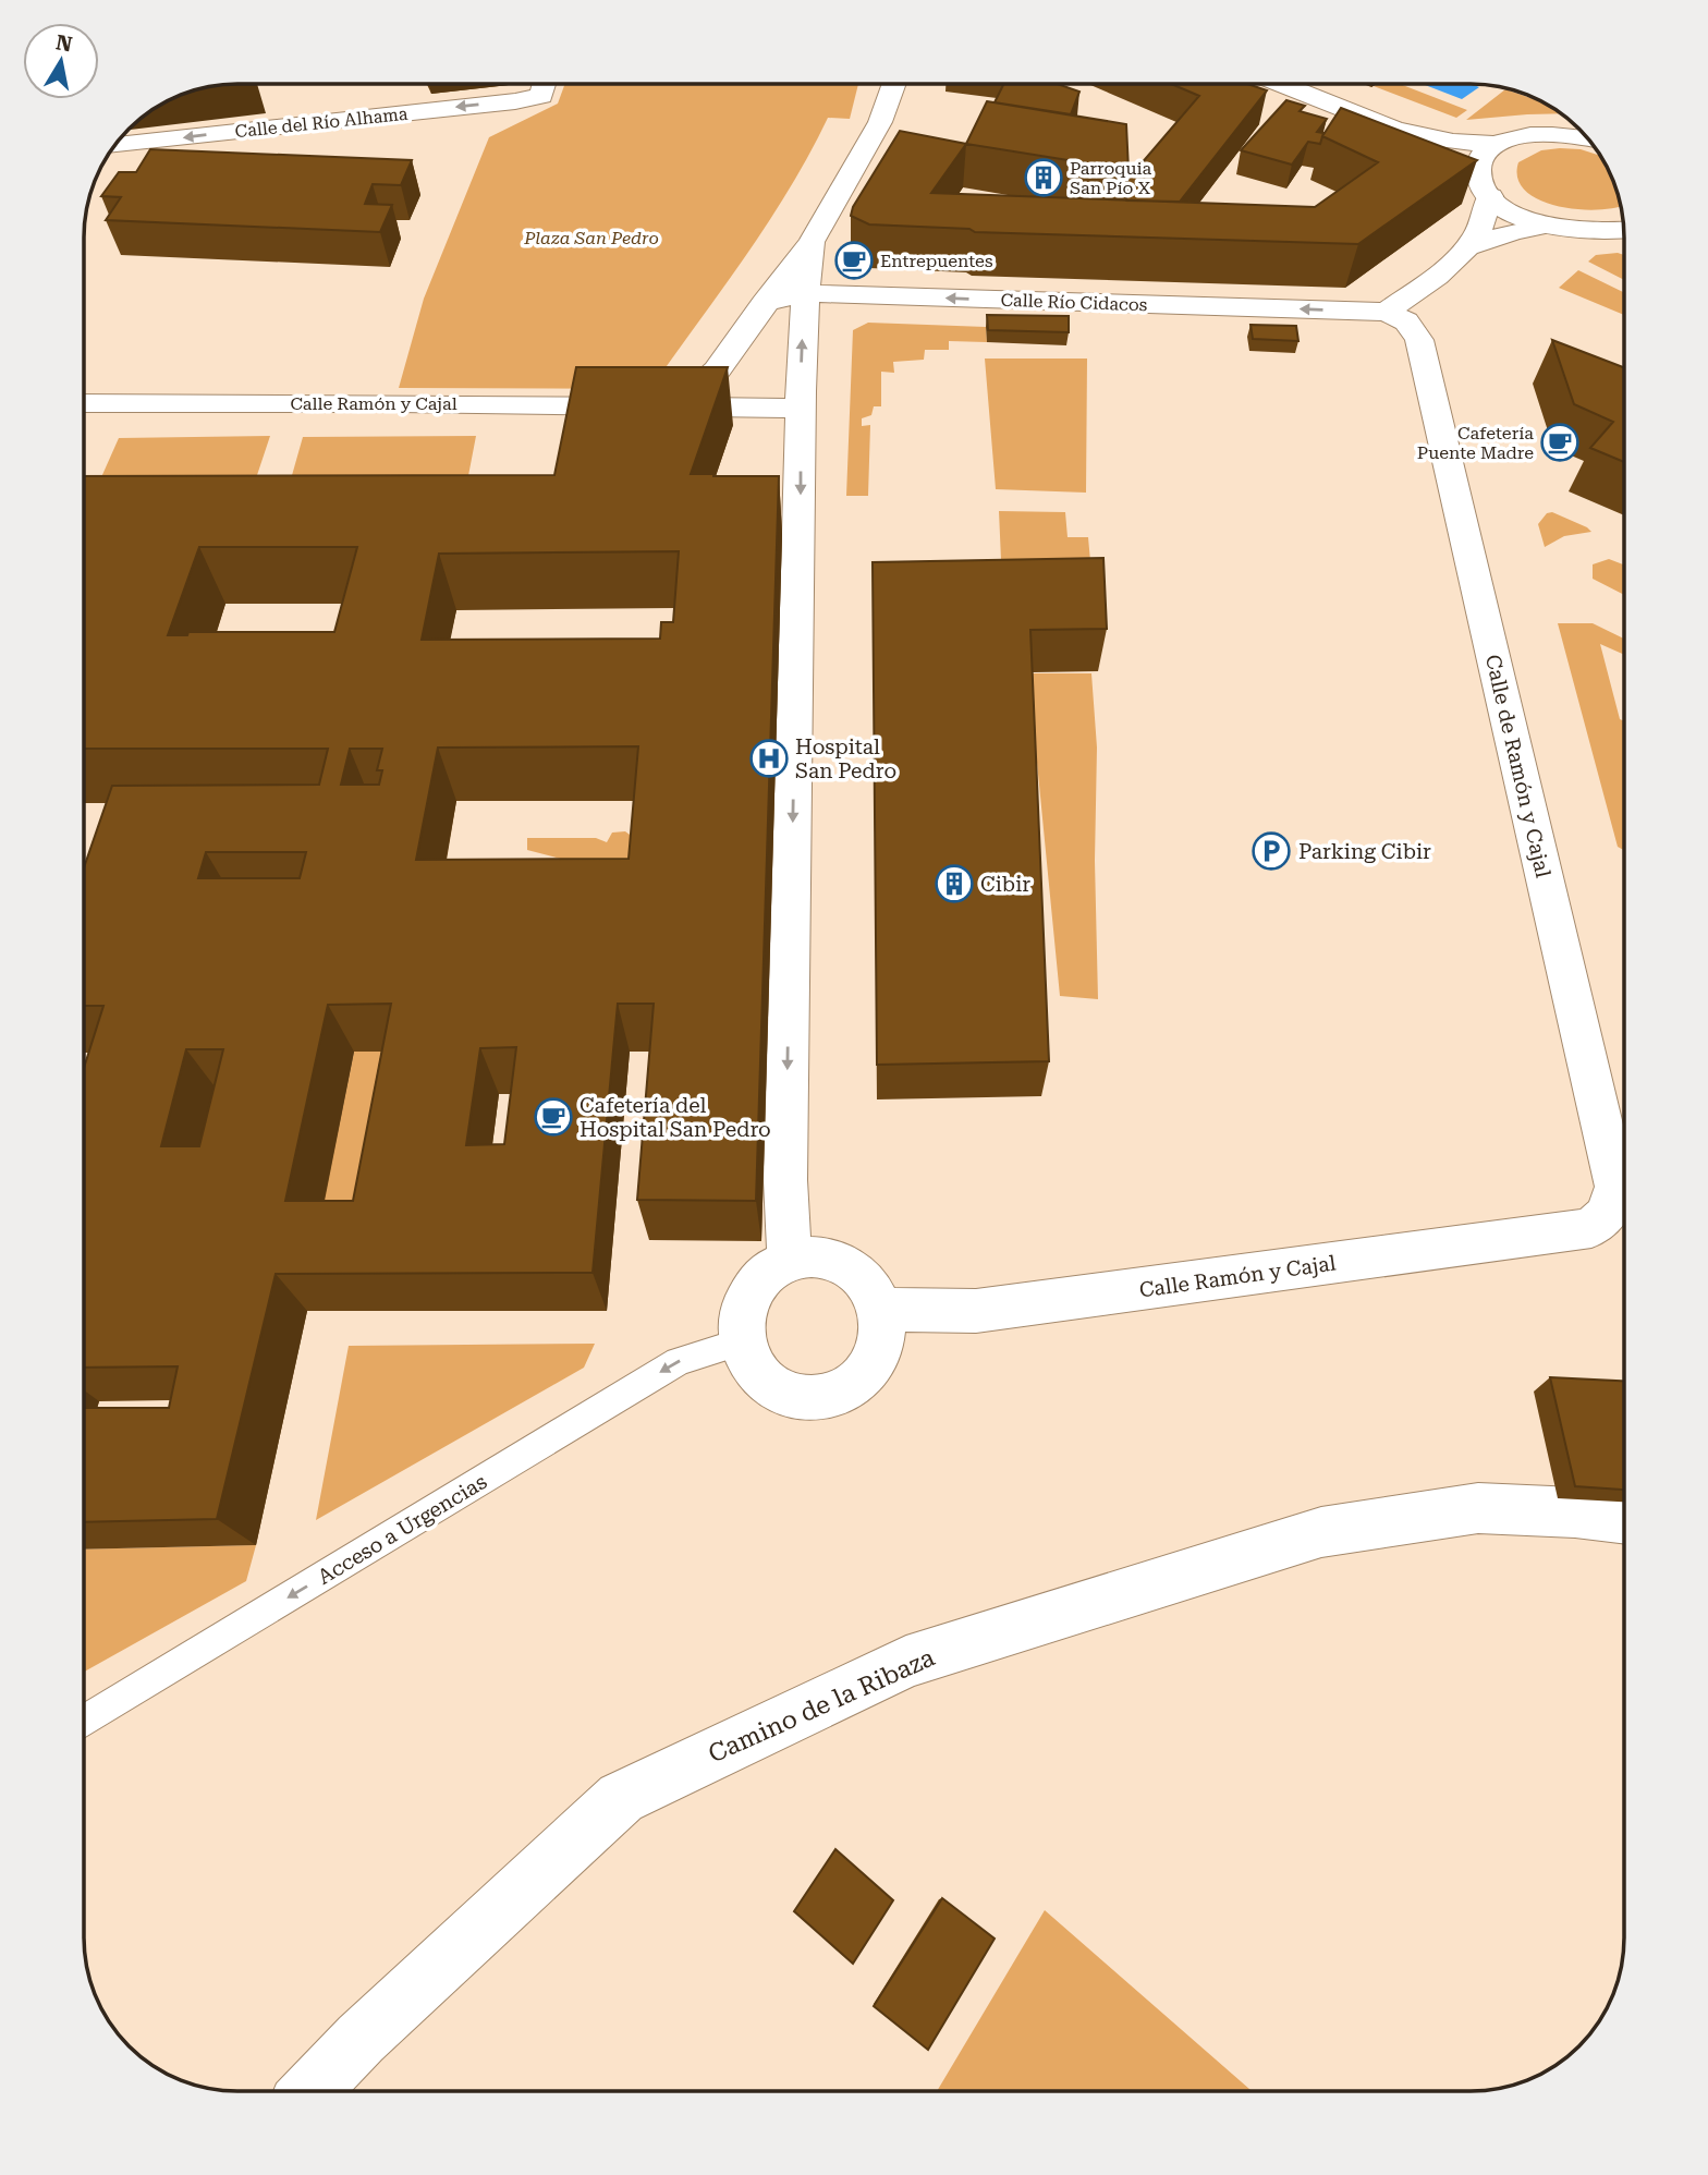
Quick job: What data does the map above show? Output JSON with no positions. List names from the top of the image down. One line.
{"streets":{"street":["Calle del Río Alhama","Calle Río Cidacos","Calle Ramón y Cajal","Calle de Ramón y Cajal","Camino de la Ribaza"],"lane":["Acceso a Urgencias"]},"crossings":[["Calle Río Cidacos","Calle de Ramón y Cajal"],["Calle Ramón y Cajal","Calle de Ramón y Cajal"],["Calle Ramón y Cajal","Acceso a Urgencias"]],"one_way":["Calle del Río Alhama","Calle Río Cidacos","Acceso a Urgencias"],"parks":["Plaza San Pedro"],"places":{"building":["Parroquia San Pío X","Cibir"],"cafe":["Entrepuentes","Cafetería Puente Madre","Cafetería del Hospital San Pedro"],"hospital":["Hospital San Pedro"],"parking":["Parking Cibir"]},"north":"top"}
